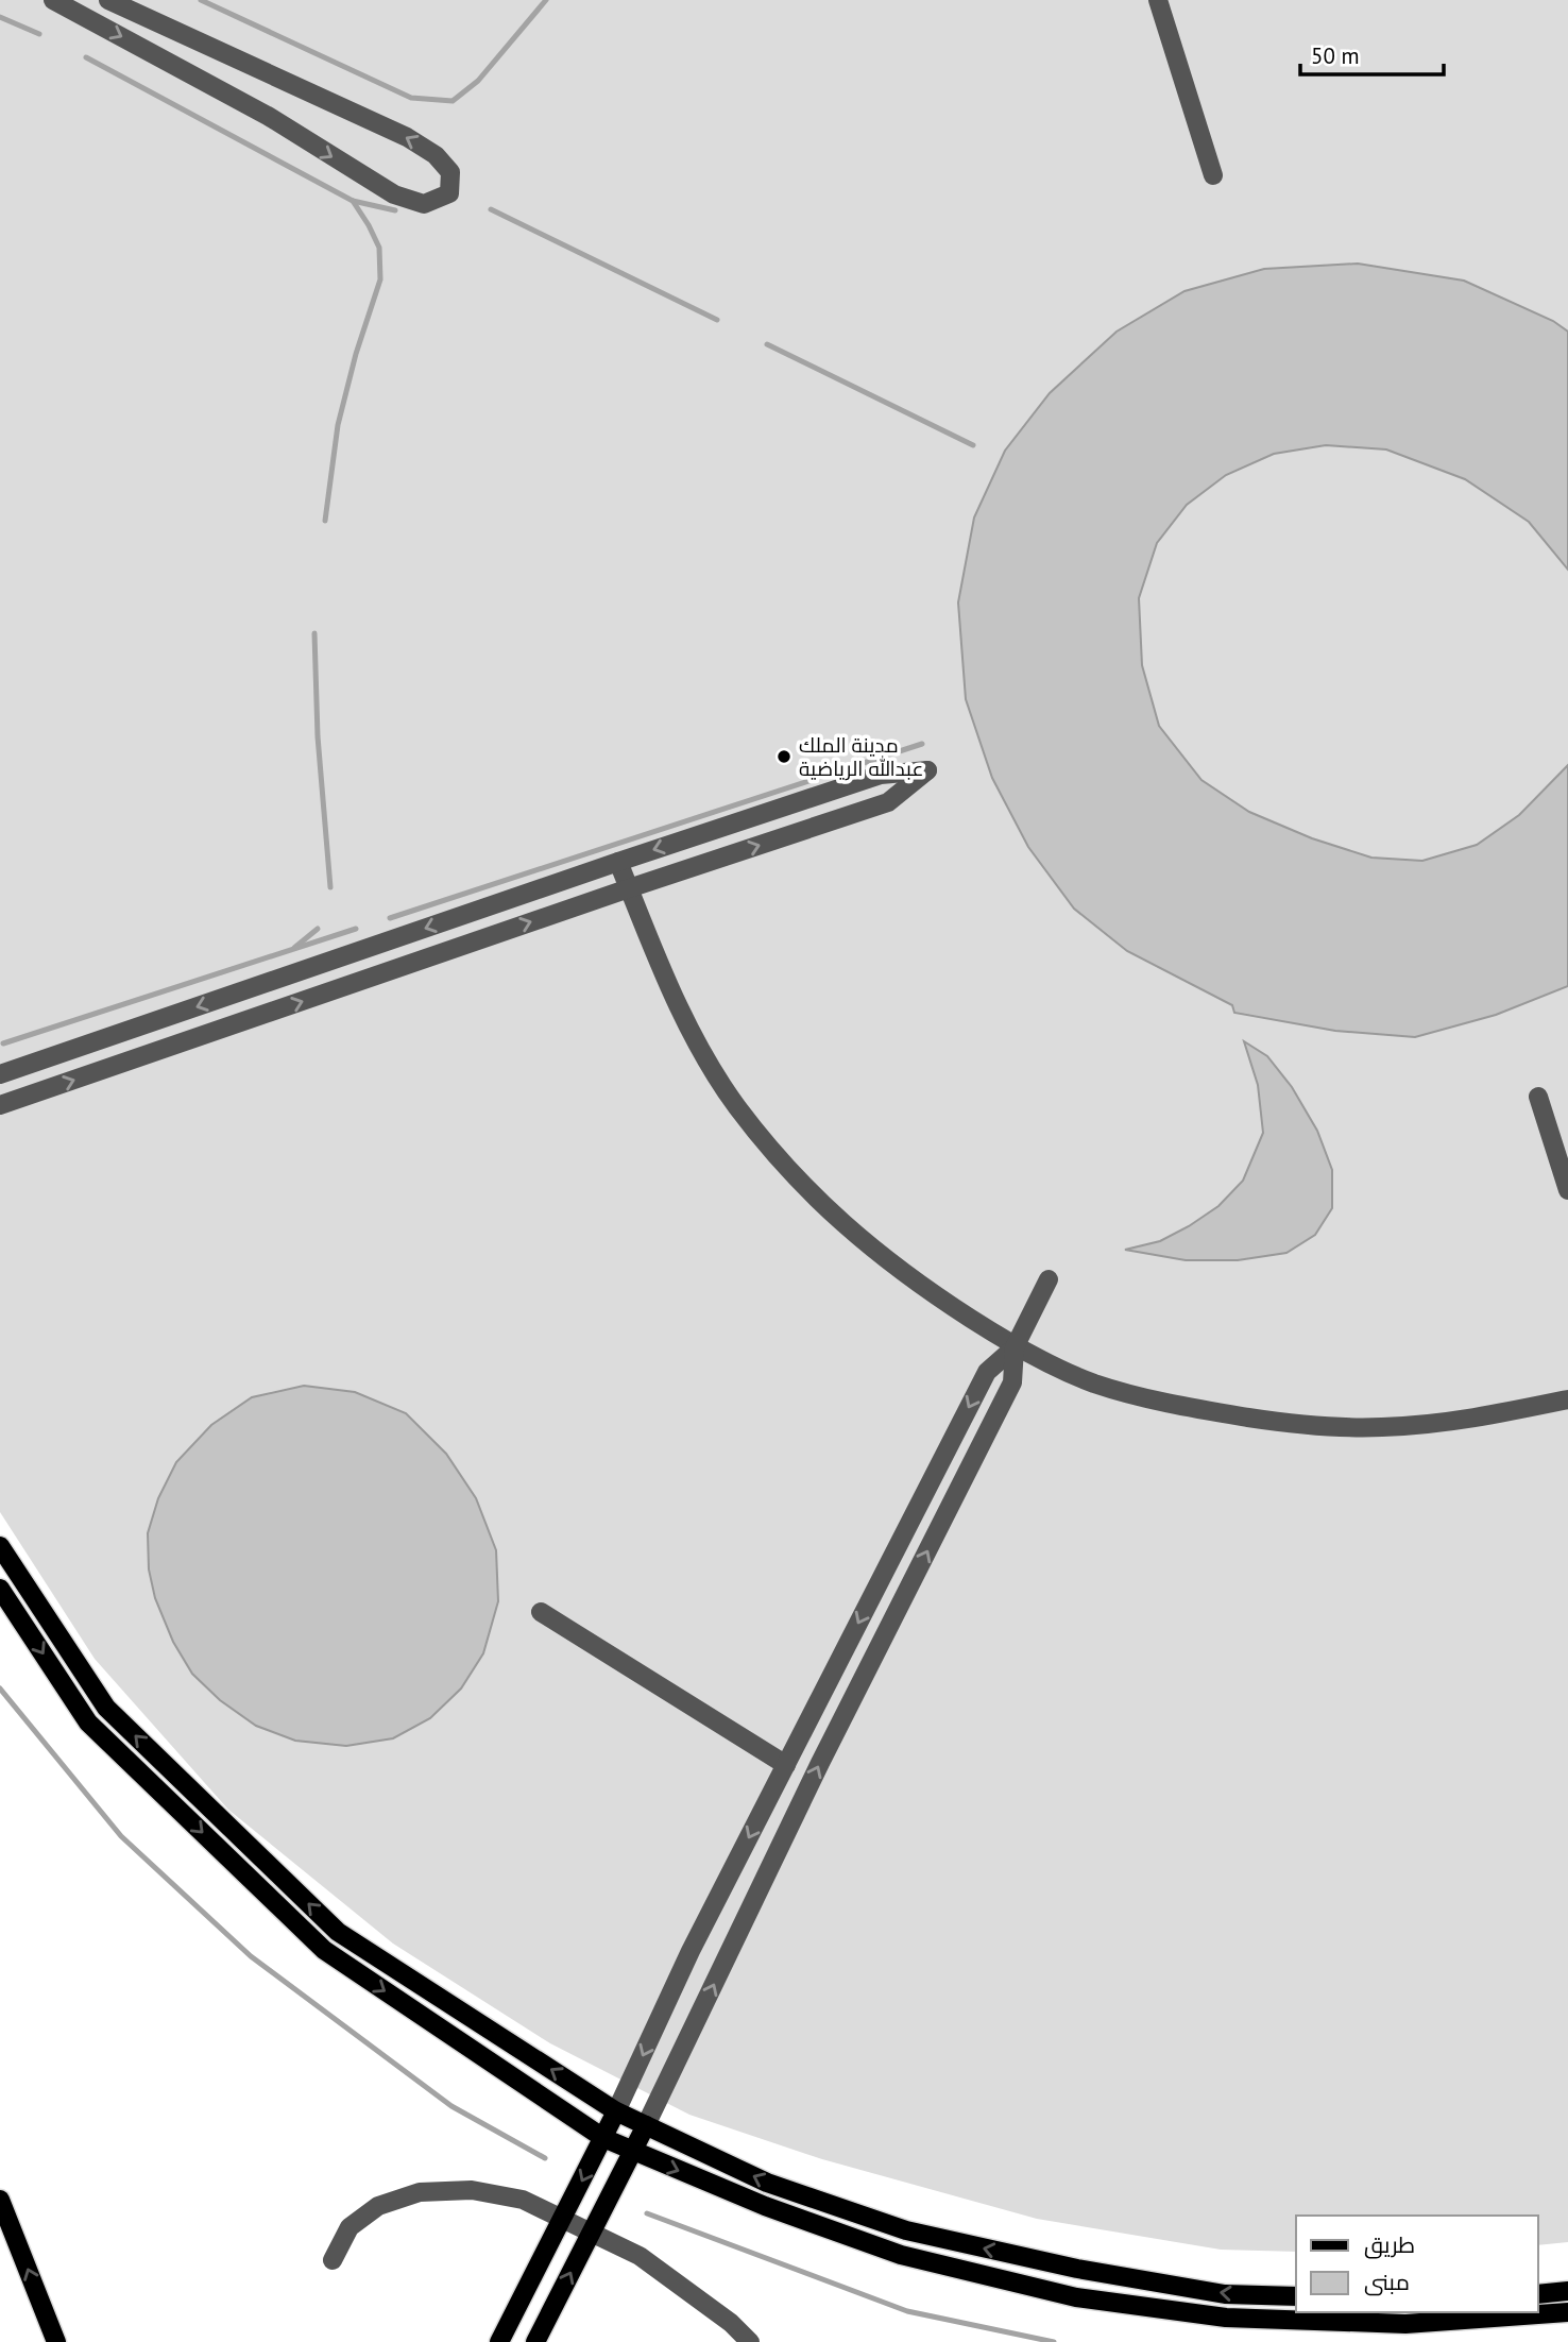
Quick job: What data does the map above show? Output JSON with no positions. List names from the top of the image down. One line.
{"places":["مدينة الملك عبدالله الرياضية"],"legend":["طريق","مبنى"],"scale_bar":"50 m"}
